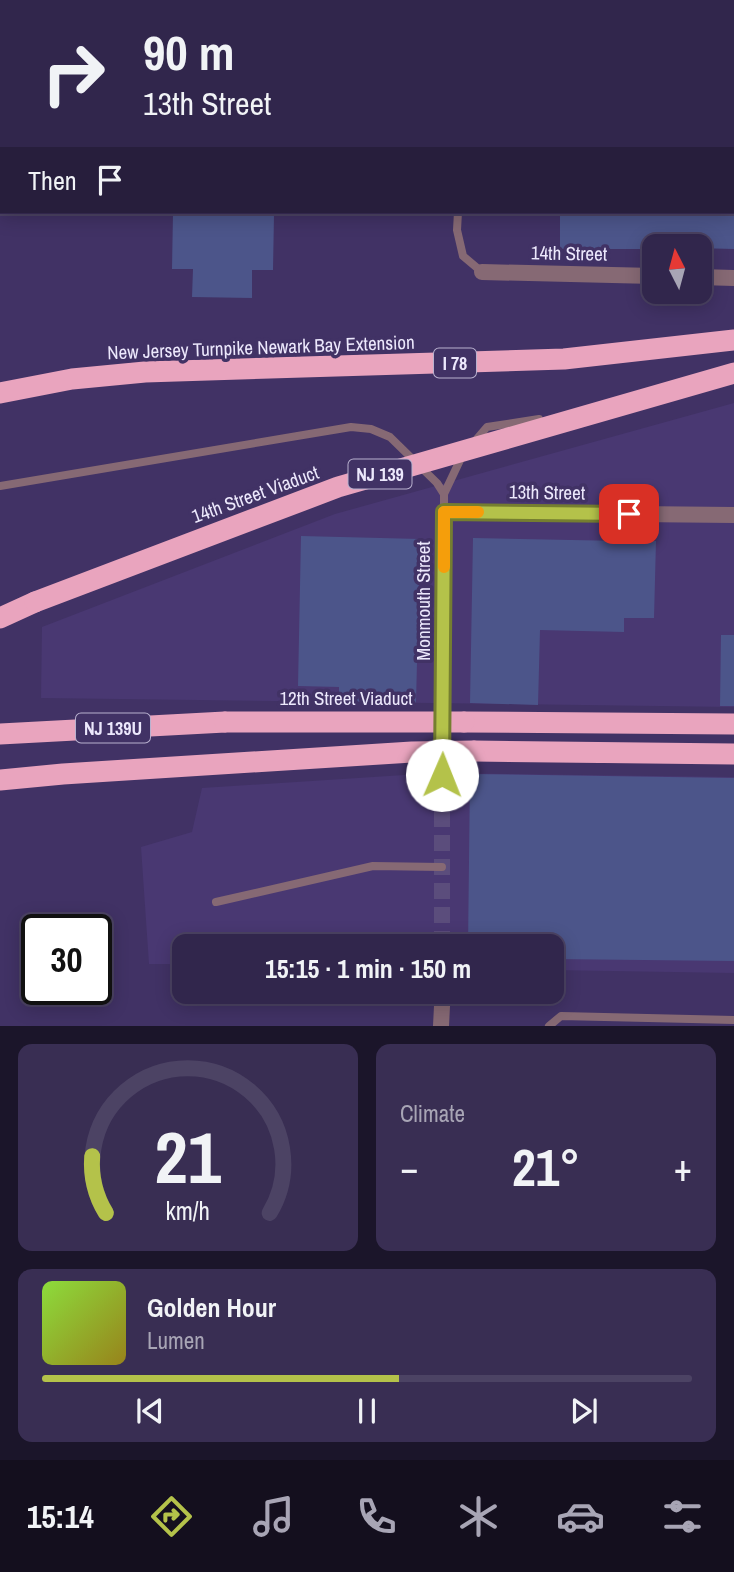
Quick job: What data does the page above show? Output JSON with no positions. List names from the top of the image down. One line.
{"streets":{"highway":["New Jersey Turnpike Newark Bay Extension","I 78","NJ 139","14th Street Viaduct","12th Street Viaduct","NJ 139U"],"street":["14th Street","13th Street","Monmouth Street"]},"crossings":[["13th Street","Monmouth Street"],["12th Street Viaduct","NJ 139U"]],"north":"top","page":{"turn":["90 m","13th Street"],"then":"Then","limit":"30","trip":"15:15 · 1 min · 150 m","tile":"Climate","heat":["−","21°","+"],"song":["Golden Hour","Lumen"],"tabs":"15:14","gauge":["21","km/h"]}}
